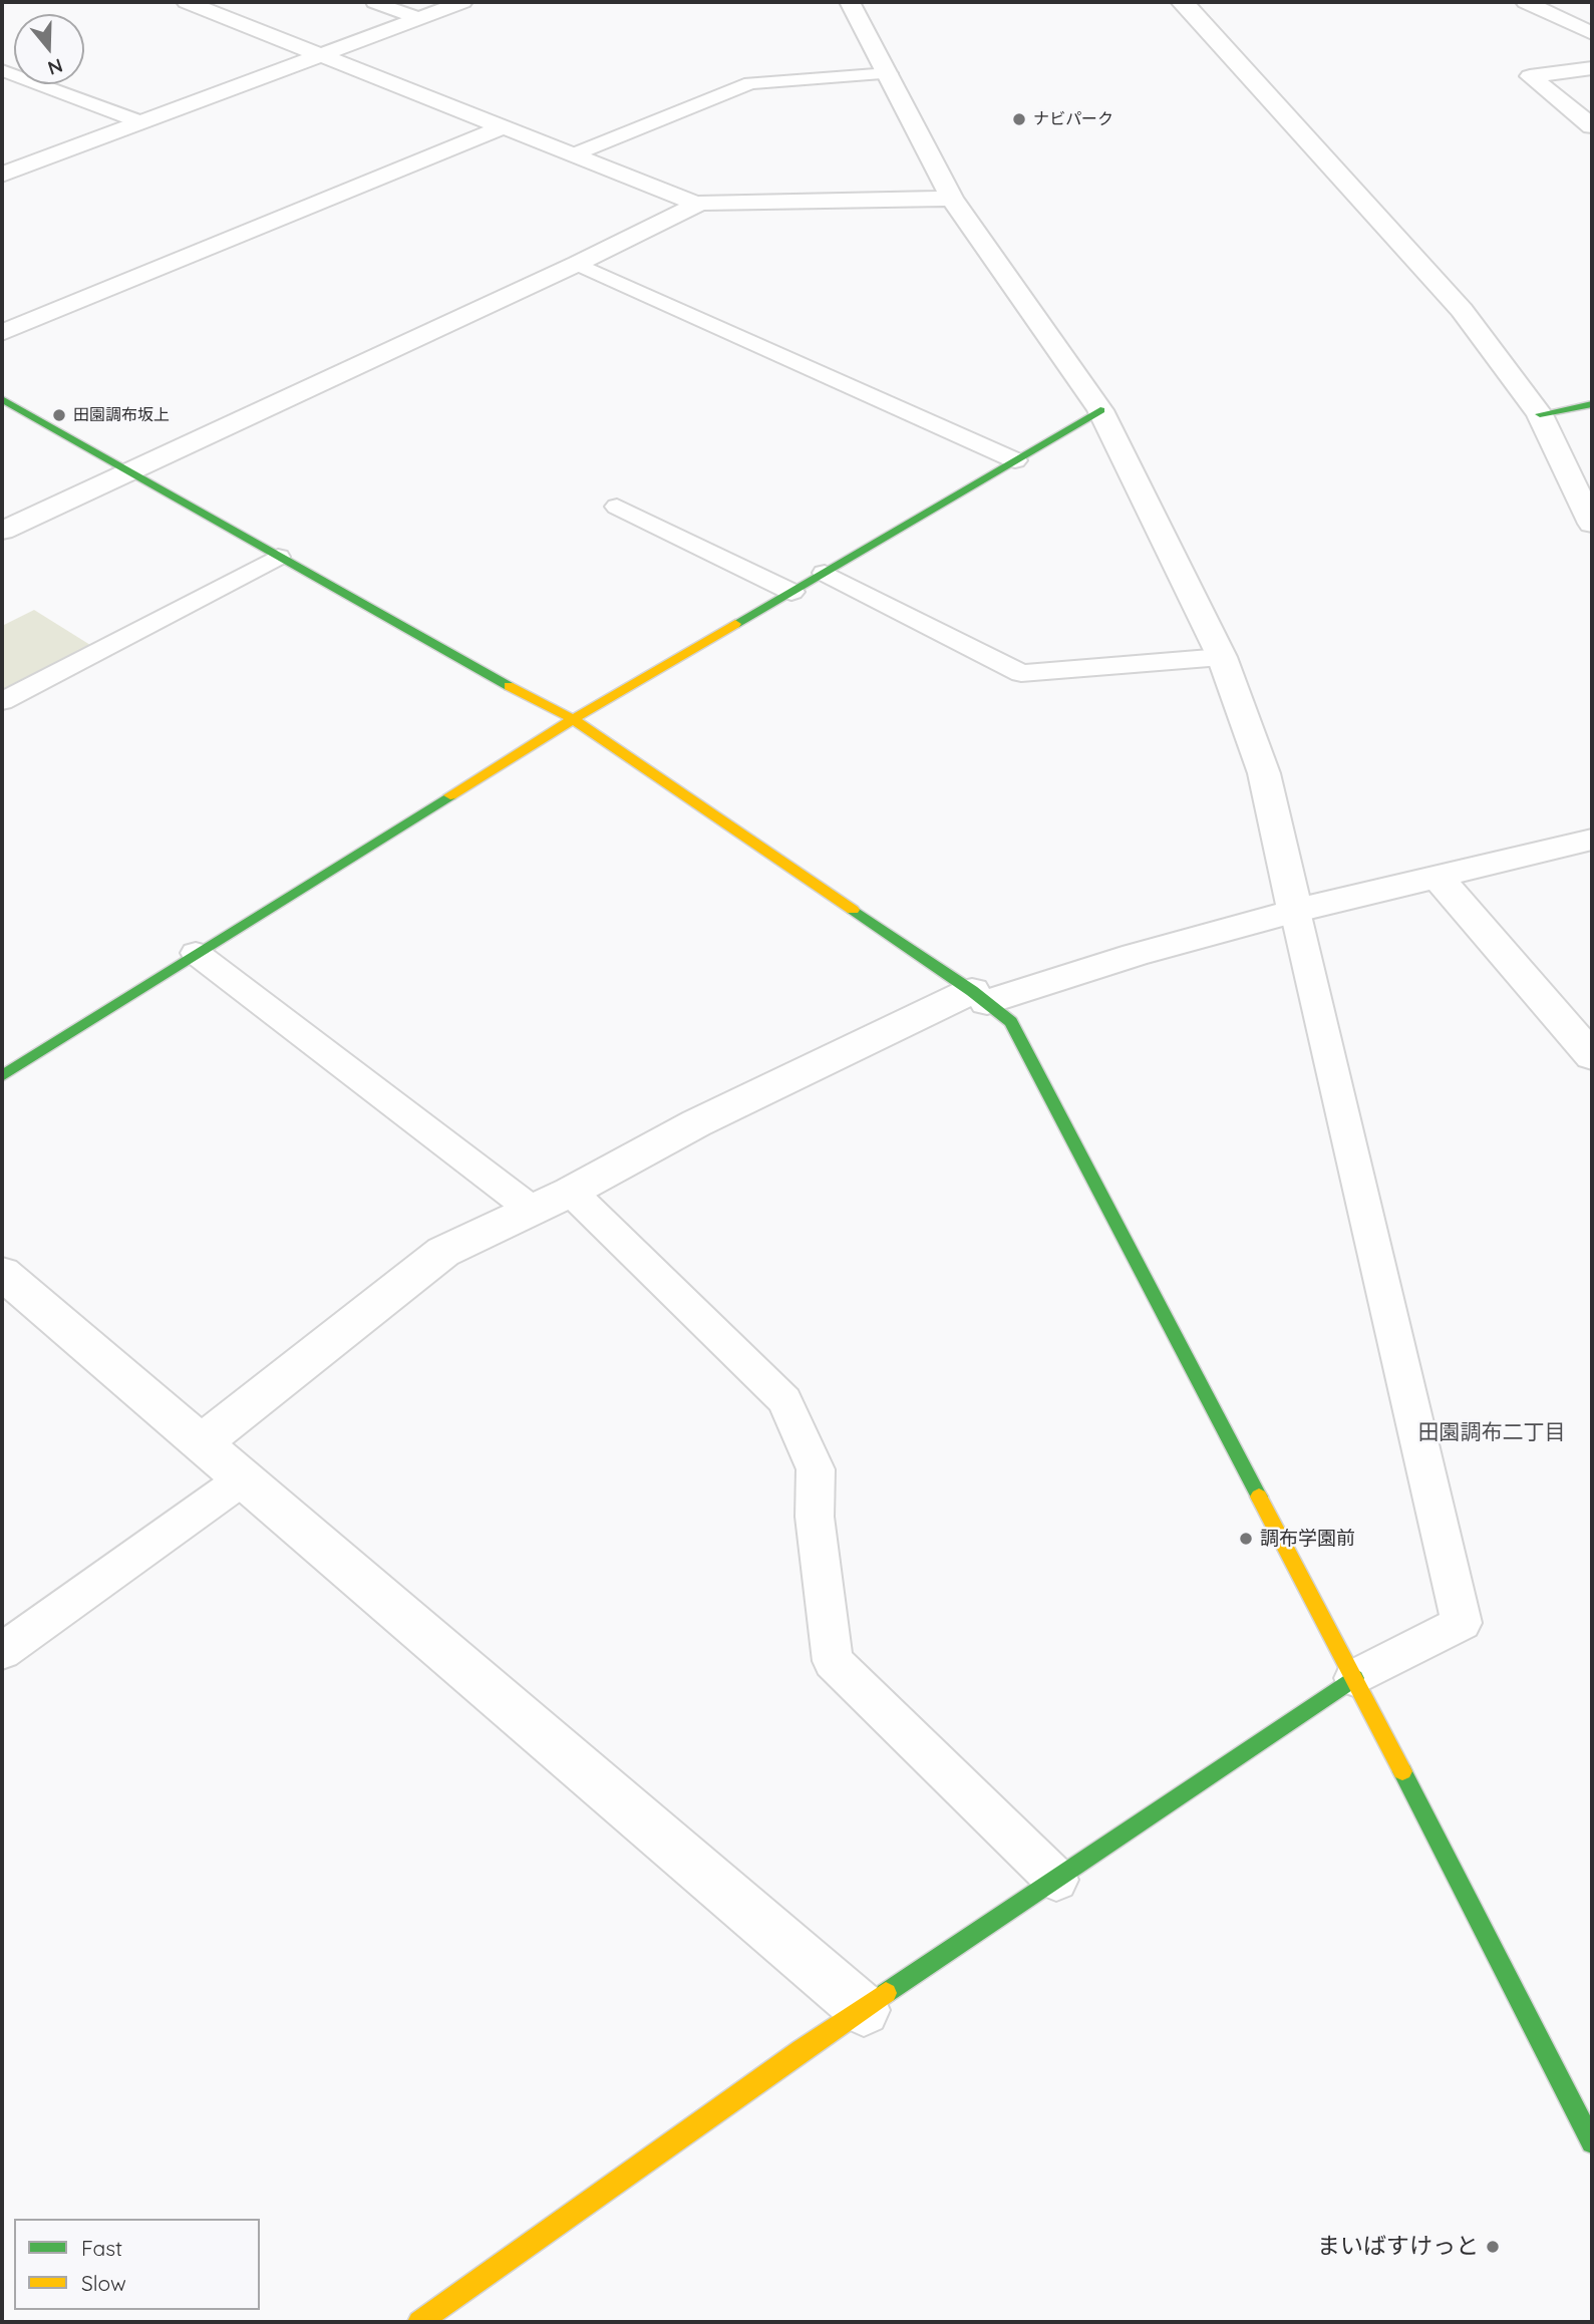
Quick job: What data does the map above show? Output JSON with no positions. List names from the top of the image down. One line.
{"districts":["田園調布二丁目"],"places":["ナビパーク","田園調布坂上","調布学園前","まいばすけっと"],"legend":["Fast","Slow"],"north":"bottom"}
